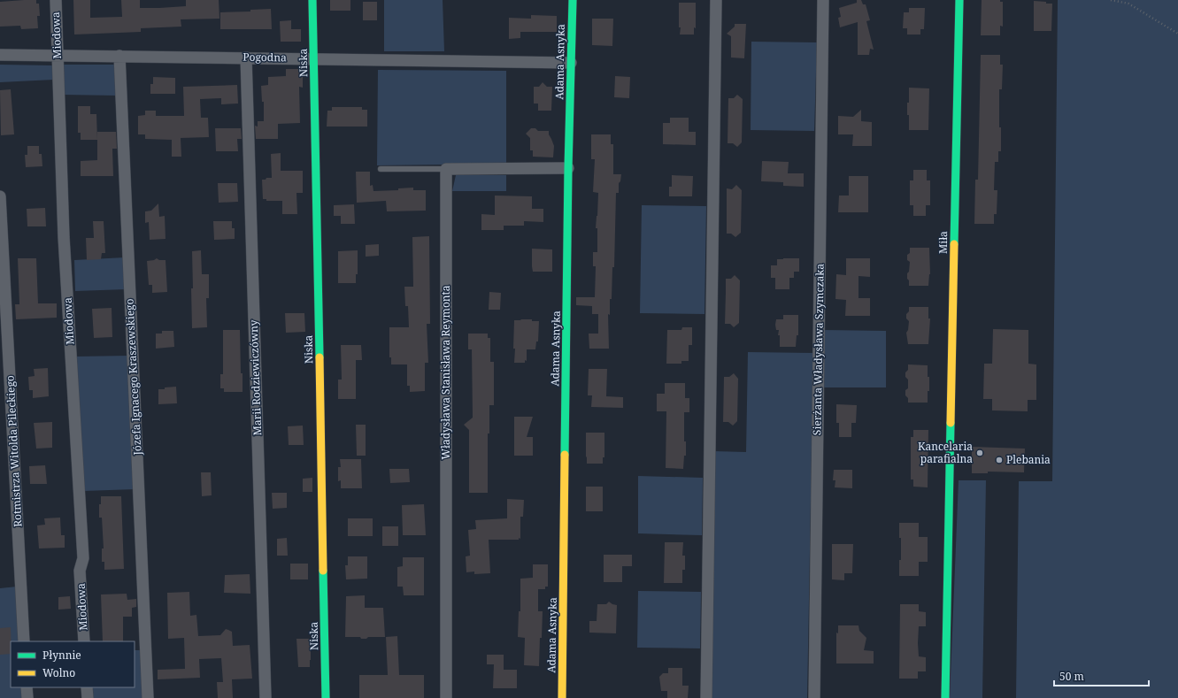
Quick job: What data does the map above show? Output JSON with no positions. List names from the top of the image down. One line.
{"streets":{"street":["Miodowa","Pogodna","Adama Asnyka","Niska","Miła","Sierżanta Władysława Szymczaka","Władysława Stanisława Reymonta","Józefa Ignacego Kraszewskiego","Marii Rodziewiczówny","Rotmistrza Witolda Pileckiego"]},"crossings":[["Miodowa","Pogodna"],["Pogodna","Adama Asnyka"],["Pogodna","Niska"],["Pogodna","Józefa Ignacego Kraszewskiego"],["Pogodna","Marii Rodziewiczówny"]],"places":["Kancelaria parafialna","Plebania"],"legend":["Płynnie","Wolno"],"scale_bar":"50 m"}
